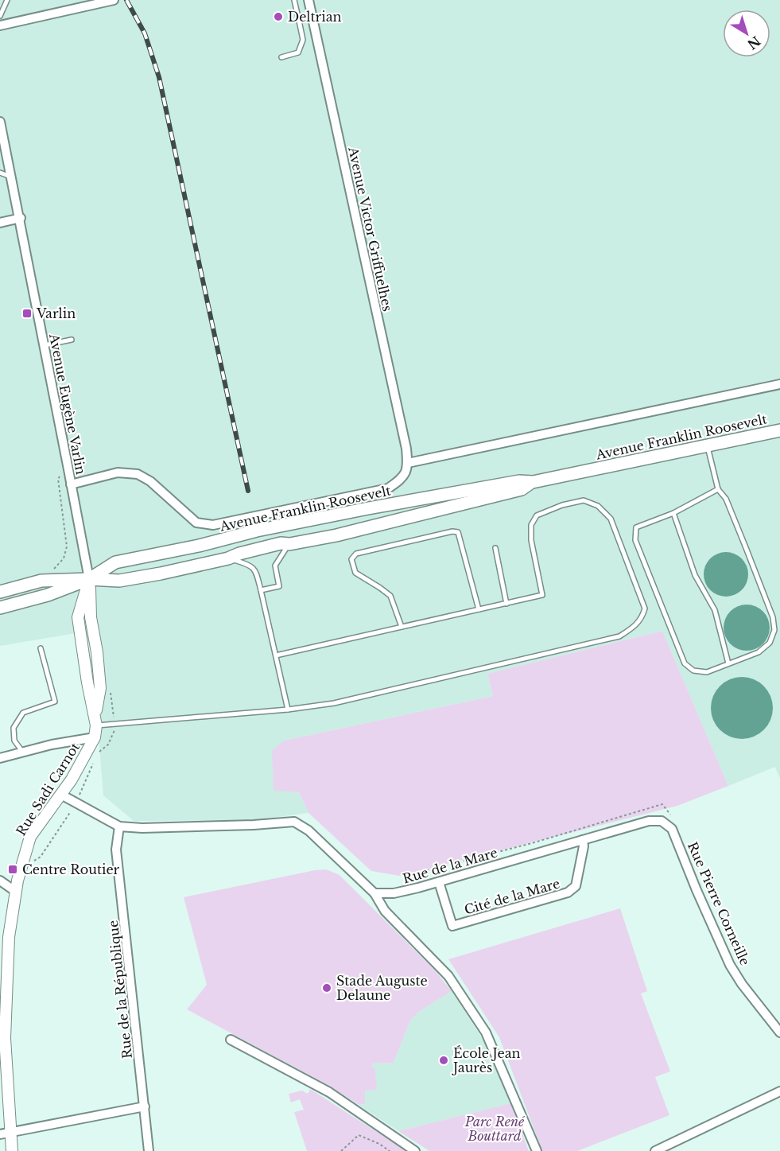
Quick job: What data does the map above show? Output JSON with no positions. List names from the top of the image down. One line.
{"streets":{"main road":["Avenue Franklin Roosevelt"],"street":["Avenue Victor Griffuelhes","Avenue Eugène Varlin","Rue Sadi Carnot","Rue de la Mare","Cité de la Mare","Rue Pierre Corneille","Rue de la République"]},"crossings":[["Avenue Eugène Varlin","Avenue Franklin Roosevelt"],["Avenue Eugène Varlin","Rue Sadi Carnot"],["Avenue Franklin Roosevelt","Rue Sadi Carnot"],["Rue de la Mare","Cité de la Mare"],["Rue de la Mare","Rue Pierre Corneille"]],"parks":["Parc René Bouttard"],"places":{"other":["Deltrian","Stade Auguste Delaune","École Jean Jaurès"],"transit":["Varlin","Centre Routier"]},"north":"bottom right"}
